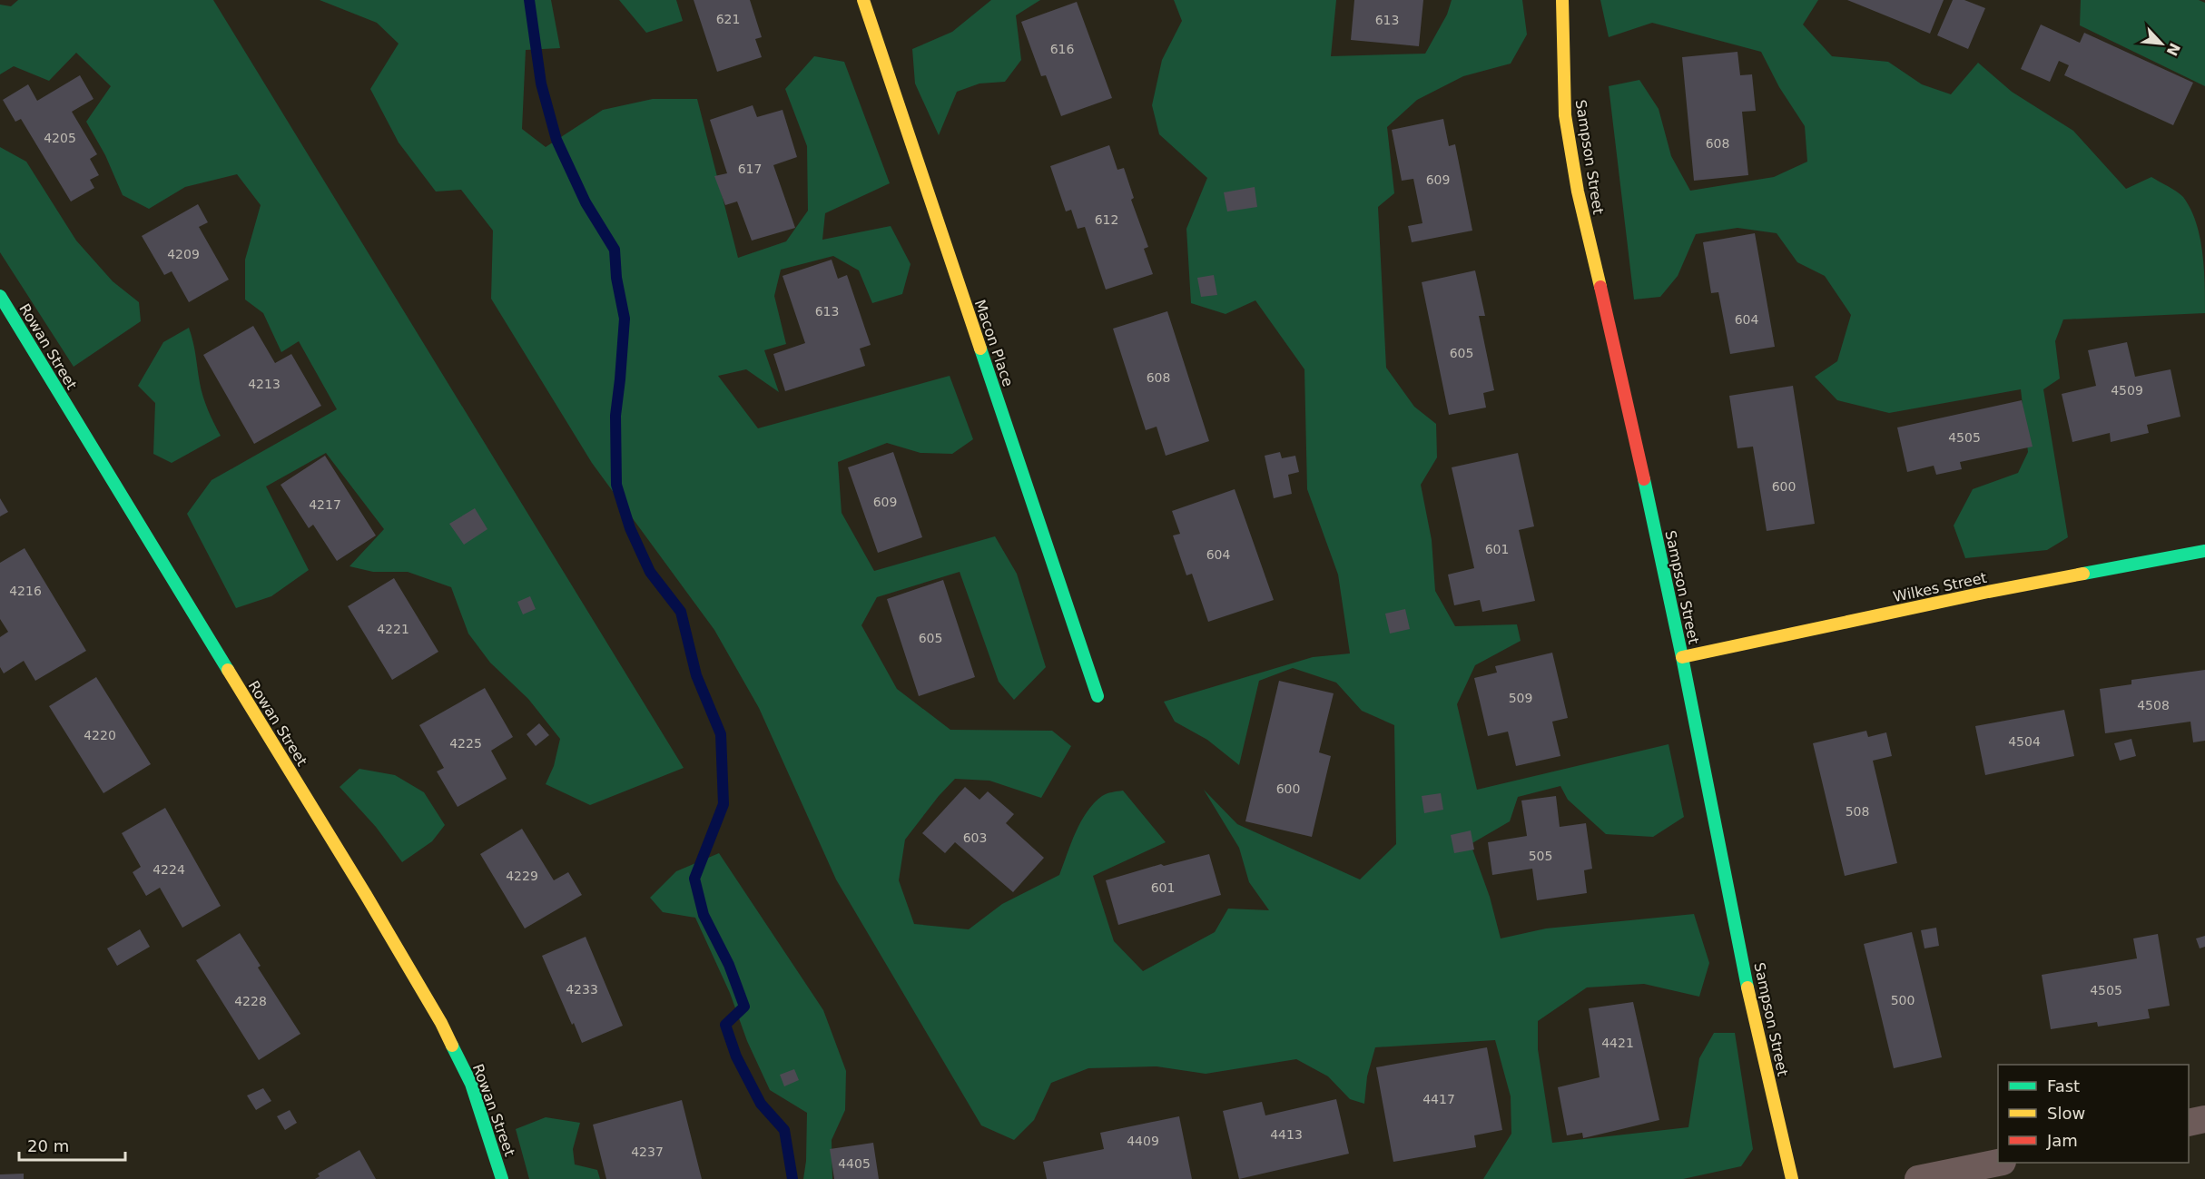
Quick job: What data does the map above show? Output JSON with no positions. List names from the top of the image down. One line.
{"streets":{"street":["Sampson Street","Macon Place","Rowan Street","Wilkes Street"]},"crossings":[["Sampson Street","Wilkes Street"]],"house_numbers":["621","613","616","4205","608","617","609","612","4209","613","604","605","608","4213","4509","4505","600","609","4217","601","604","4216","4221","605","509","4508","4220","4504","4225","600","508","603","505","4224","4229","601","4233","4505","500","4228","4421","4417","4413","4409","4237","4405"],"legend":["Fast","Slow","Jam"],"scale_bar":"20 m","north":"bottom right"}
